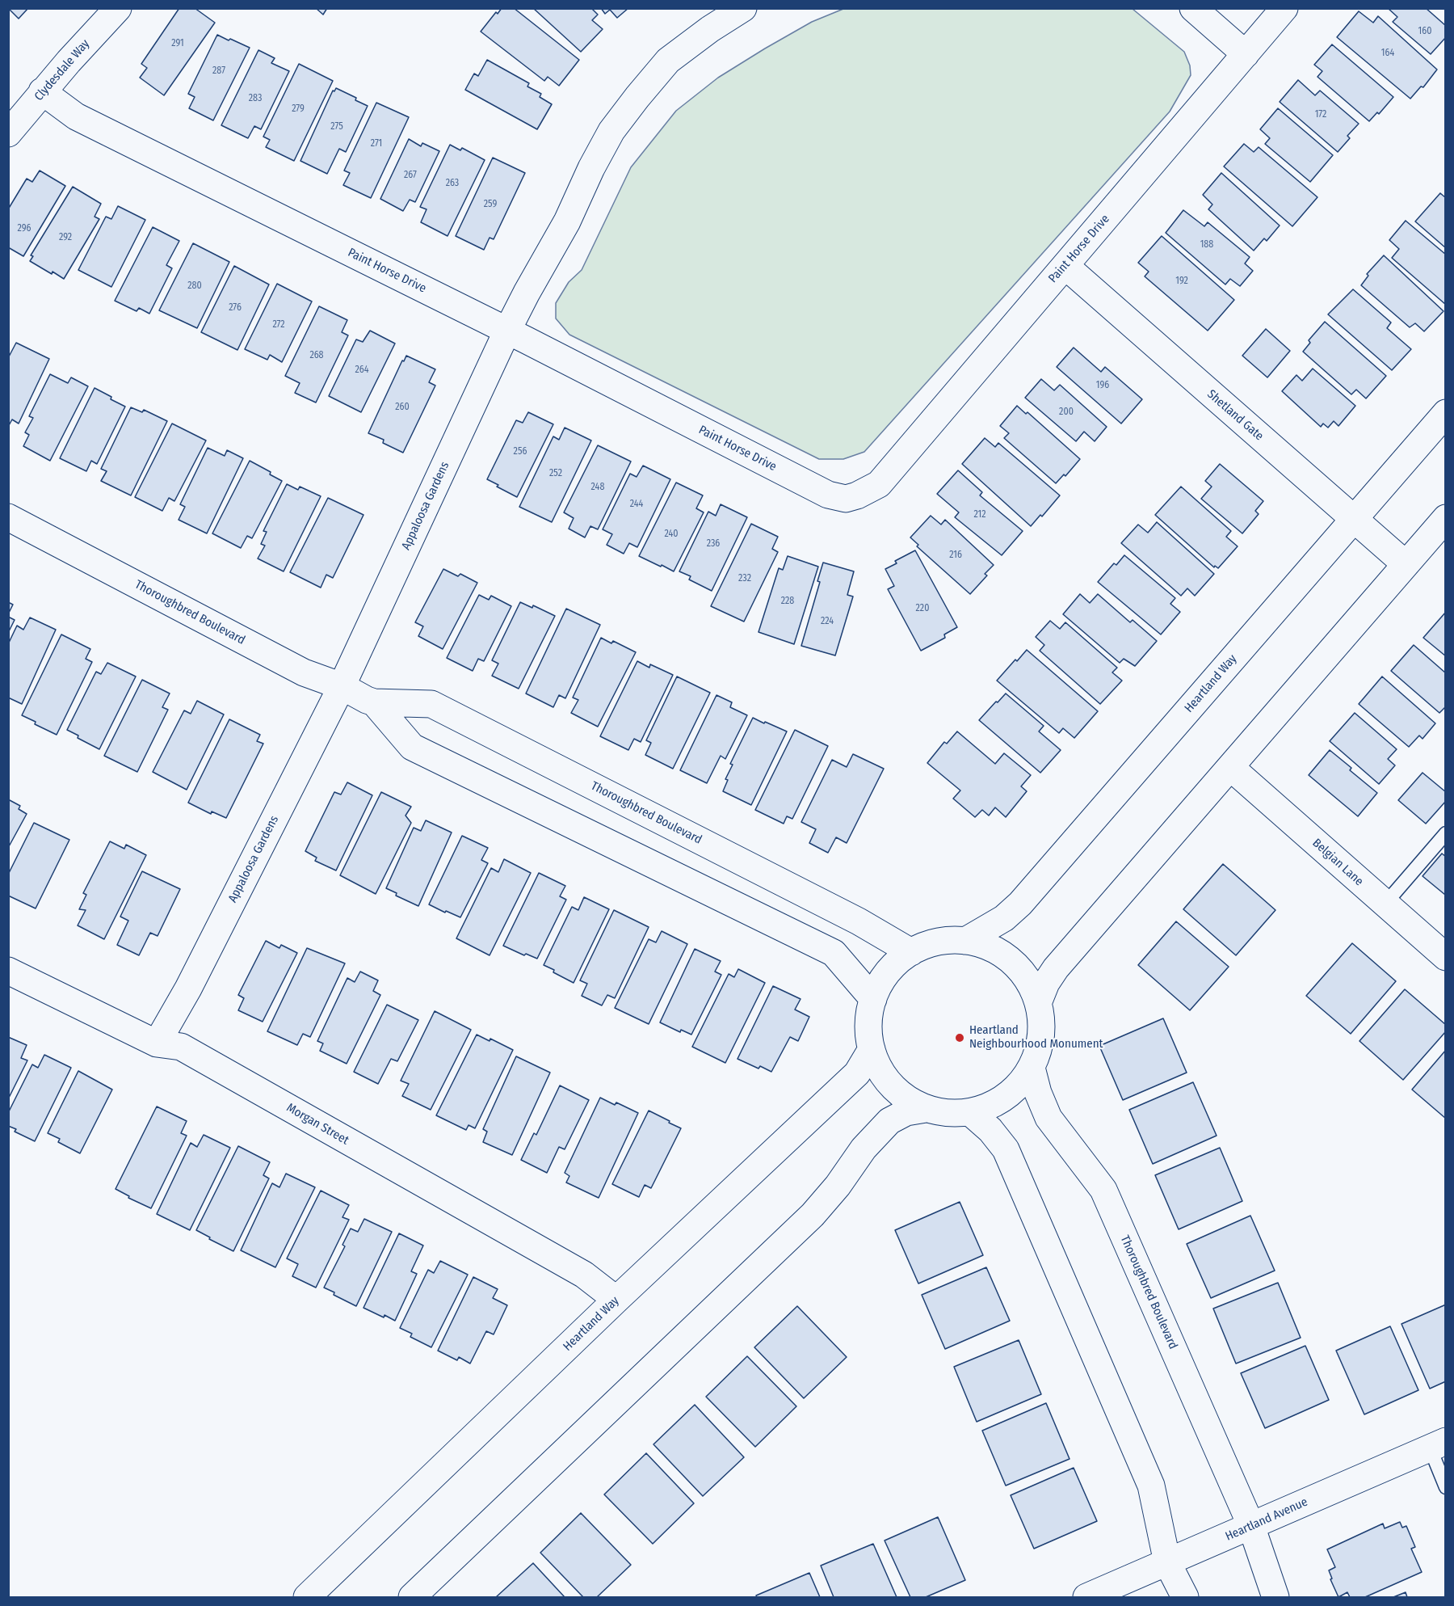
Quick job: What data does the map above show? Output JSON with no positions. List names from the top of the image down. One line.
{"streets":{"street":["Clydesdale Way","Paint Horse Drive","Shetland Gate","Appaloosa Gardens","Thoroughbred Boulevard","Heartland Way","Belgian Lane","Morgan Street","Heartland Avenue"]},"crossings":[["Clydesdale Way","Paint Horse Drive"],["Paint Horse Drive","Shetland Gate"],["Paint Horse Drive","Appaloosa Gardens"],["Shetland Gate","Heartland Way"],["Appaloosa Gardens","Thoroughbred Boulevard"],["Appaloosa Gardens","Morgan Street"],["Thoroughbred Boulevard","Heartland Way"],["Thoroughbred Boulevard","Heartland Avenue"],["Heartland Way","Morgan Street"]],"places":["Heartland Neighbourhood Monument"],"house_numbers":["160","291","164","287","283","279","172","275","271","267","263","259","296","292","188","192","280","276","272","268","264","196","260","200","256","252","248","244","212","240","236","216","232","228","220","224"]}
